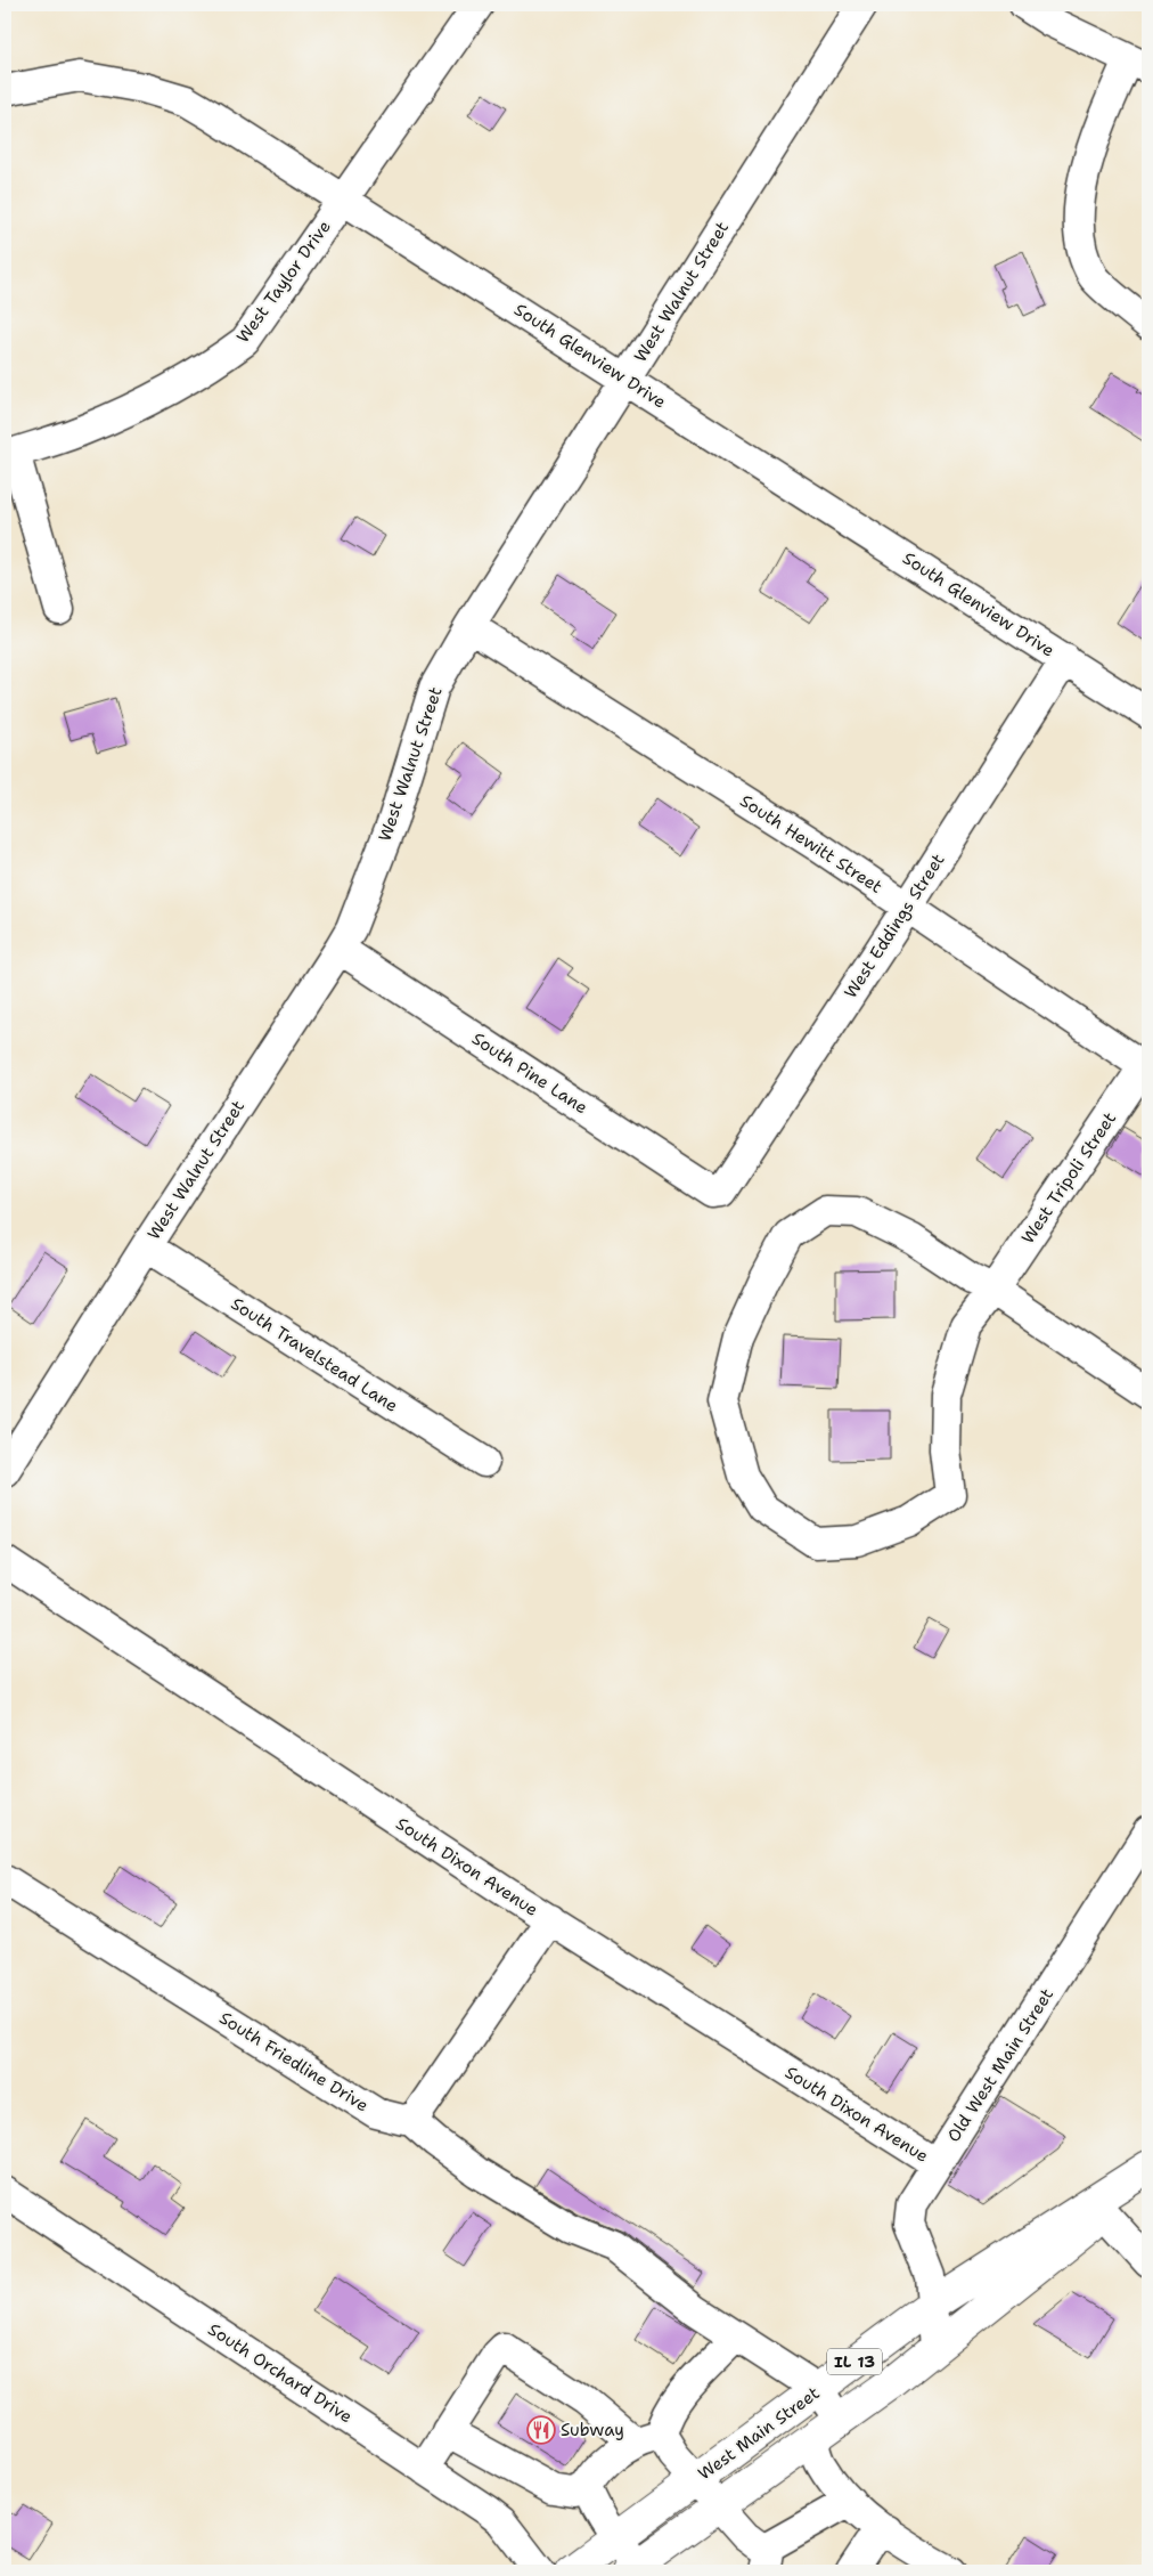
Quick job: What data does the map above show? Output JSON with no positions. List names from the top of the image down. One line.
{"streets":{"highway":["IL 13","West Main Street"],"street":["West Taylor Drive","West Walnut Street","South Glenview Drive","South Hewitt Street","West Eddings Street","South Pine Lane","West Tripoli Street","South Travelstead Lane","South Dixon Avenue","South Friedline Drive","Old West Main Street","South Orchard Drive"]},"crossings":[["West Taylor Drive","South Glenview Drive"],["West Walnut Street","South Glenview Drive"],["West Walnut Street","South Hewitt Street"],["West Walnut Street","South Pine Lane"],["West Walnut Street","South Travelstead Lane"],["South Glenview Drive","West Eddings Street"],["South Hewitt Street","West Eddings Street"],["South Hewitt Street","West Tripoli Street"],["West Eddings Street","South Pine Lane"],["South Dixon Avenue","Old West Main Street"],["Old West Main Street","West Main Street"]],"places":{"restaurant":["Subway"]}}
